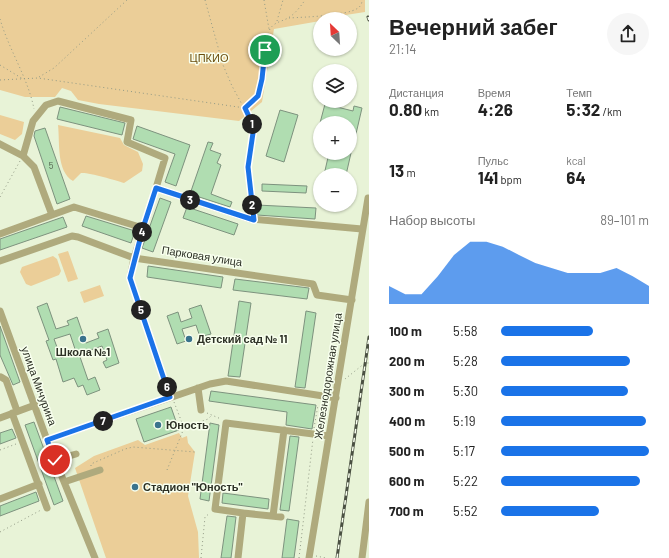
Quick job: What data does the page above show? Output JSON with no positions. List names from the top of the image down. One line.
{"streets":{"street":["Парковая улица","Железнодорожная улица","улица Мичурина"]},"crossings":[["Парковая улица","Железнодорожная улица"]],"parks":["ЦПКИО"],"places":["Школа №1","Детский сад № 11","Юность","Стадион \"Юность\""],"house_numbers":["5"],"north":"top left","page":{"heading":["Вечерний забег","21:14"],"map_buttons":["+","−"],"stats":[["Дистанция","0.80 km"],["Время","4:26"],["Темп","5:32 /km"],["13 m"],["Пульс","141 bpm"],["kcal","64"]],"pins":["1","3","2","4","5","6","7"],"chart":["Набор высоты","89–101 m"],"list":[{"name":"100 m","note":"5:58"},{"name":"200 m","note":"5:28"},{"name":"300 m","note":"5:30"},{"name":"400 m","note":"5:19"},{"name":"500 m","note":"5:17"},{"name":"600 m","note":"5:22"},{"name":"700 m","note":"5:52"}]}}
